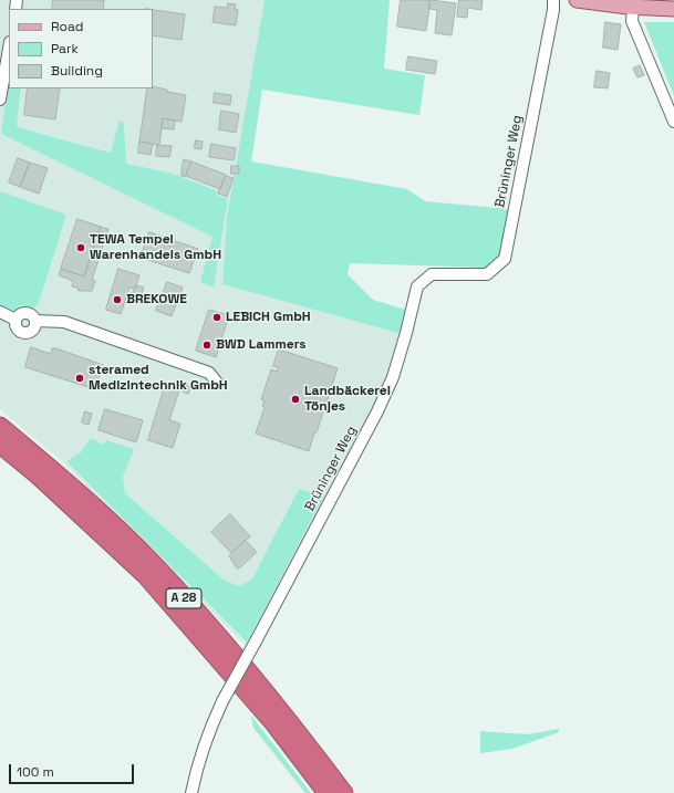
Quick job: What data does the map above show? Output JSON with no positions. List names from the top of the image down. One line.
{"streets":{"highway":["A 28"],"street":["Brüninger Weg"]},"places":["TEWA Tempel Warenhandels GmbH","BREKOWE","LEBICH GmbH","BWD Lammers","steramed Medizintechnik GmbH","Landbäckerei Tönjes"],"legend":["Road","Park","Building"],"scale_bar":"100 m"}
